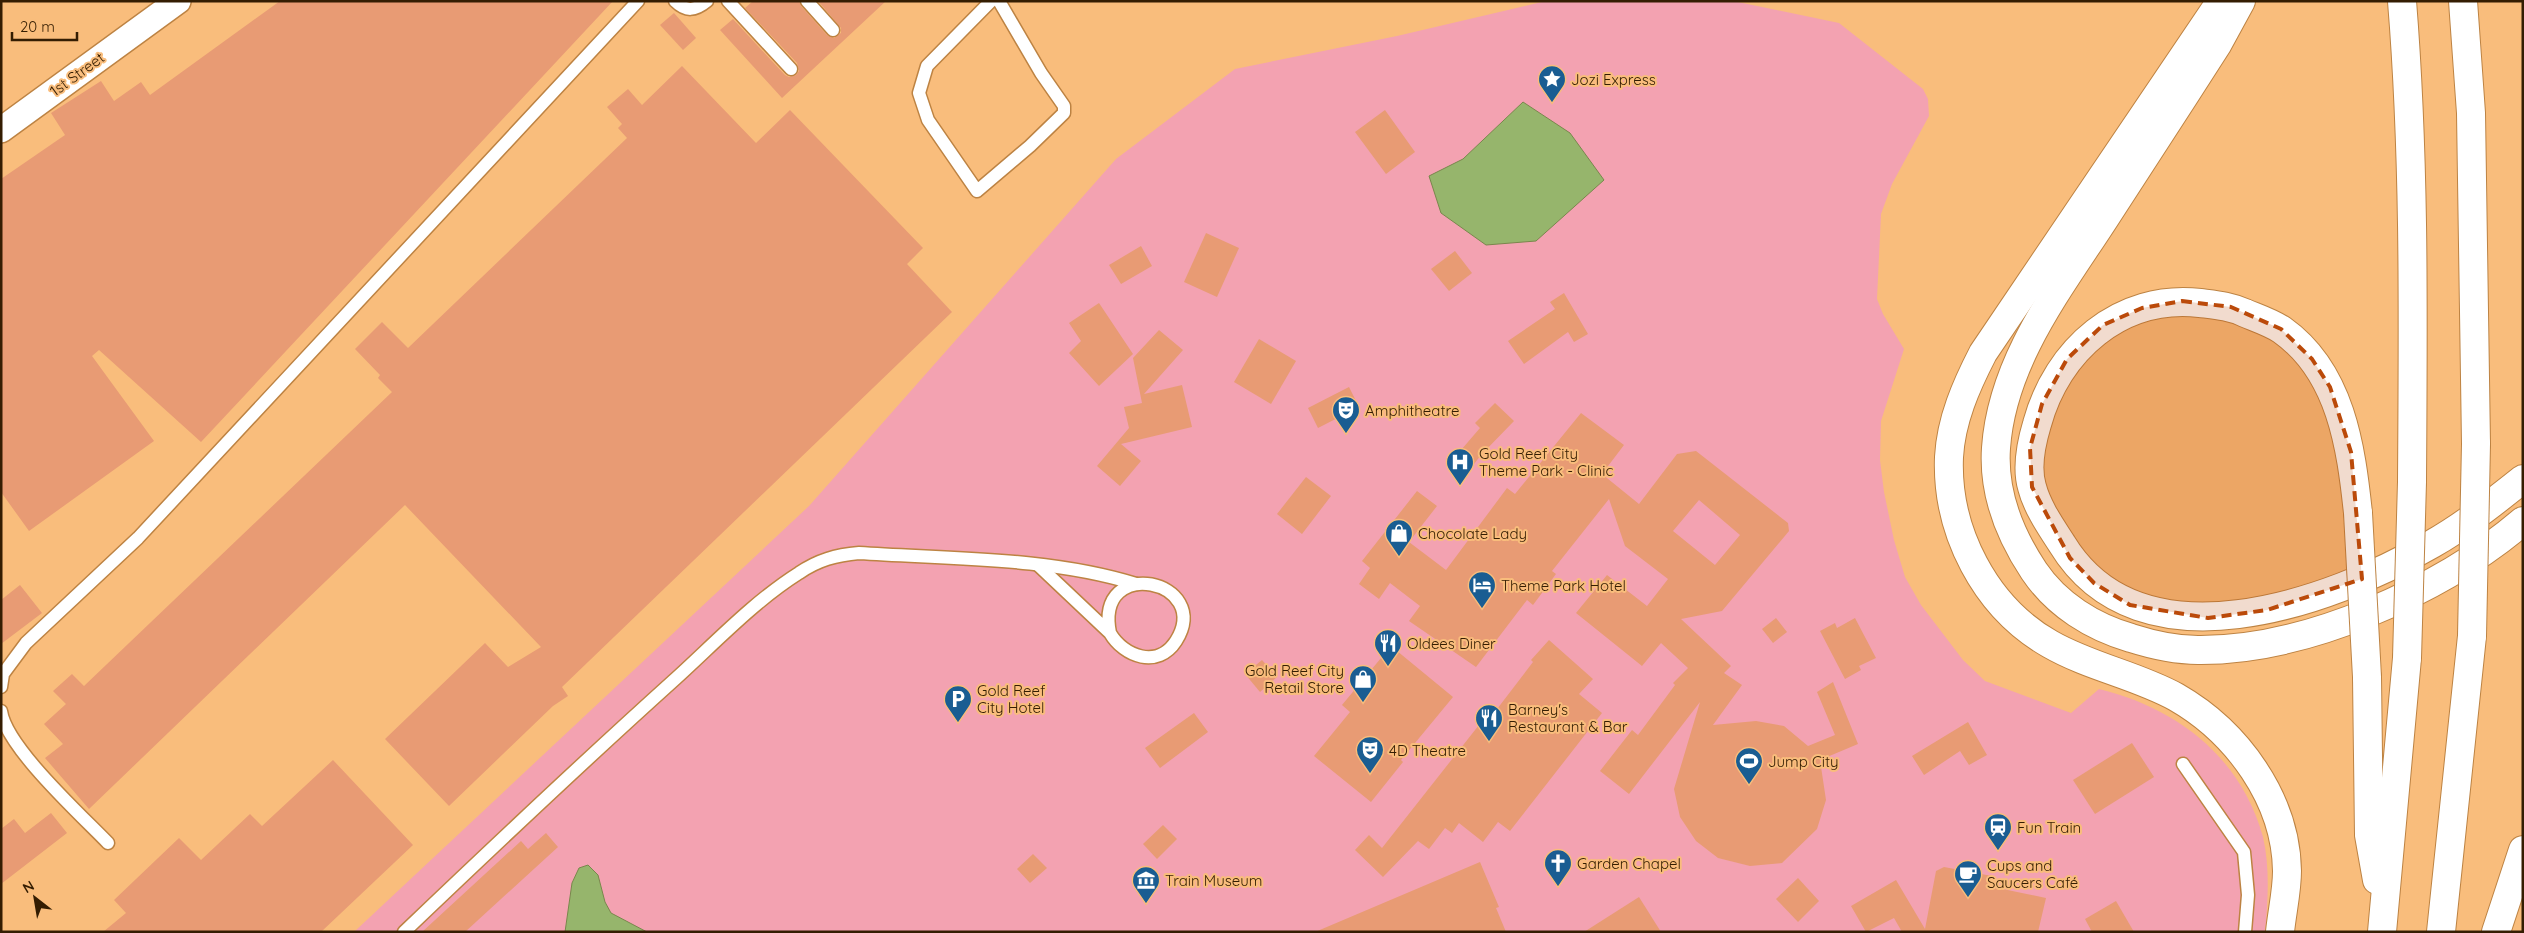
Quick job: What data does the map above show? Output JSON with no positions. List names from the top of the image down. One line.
{"streets":{"street":["1st Street"]},"places":{"place":["Jozi Express"],"theatre":["Amphitheatre","4D Theatre"],"hospital":["Gold Reef City Theme Park - Clinic"],"shop":["Chocolate Lady","Gold Reef City Retail Store"],"hotel":["Theme Park Hotel"],"restaurant":["Oldees Diner","Barney's Restaurant & Bar"],"parking":["Gold Reef City Hotel"],"sports":["Jump City"],"station":["Fun Train"],"church":["Garden Chapel"],"cafe":["Cups and Saucers Café"],"museum":["Train Museum"]},"scale_bar":"20 m","north":"top left"}
